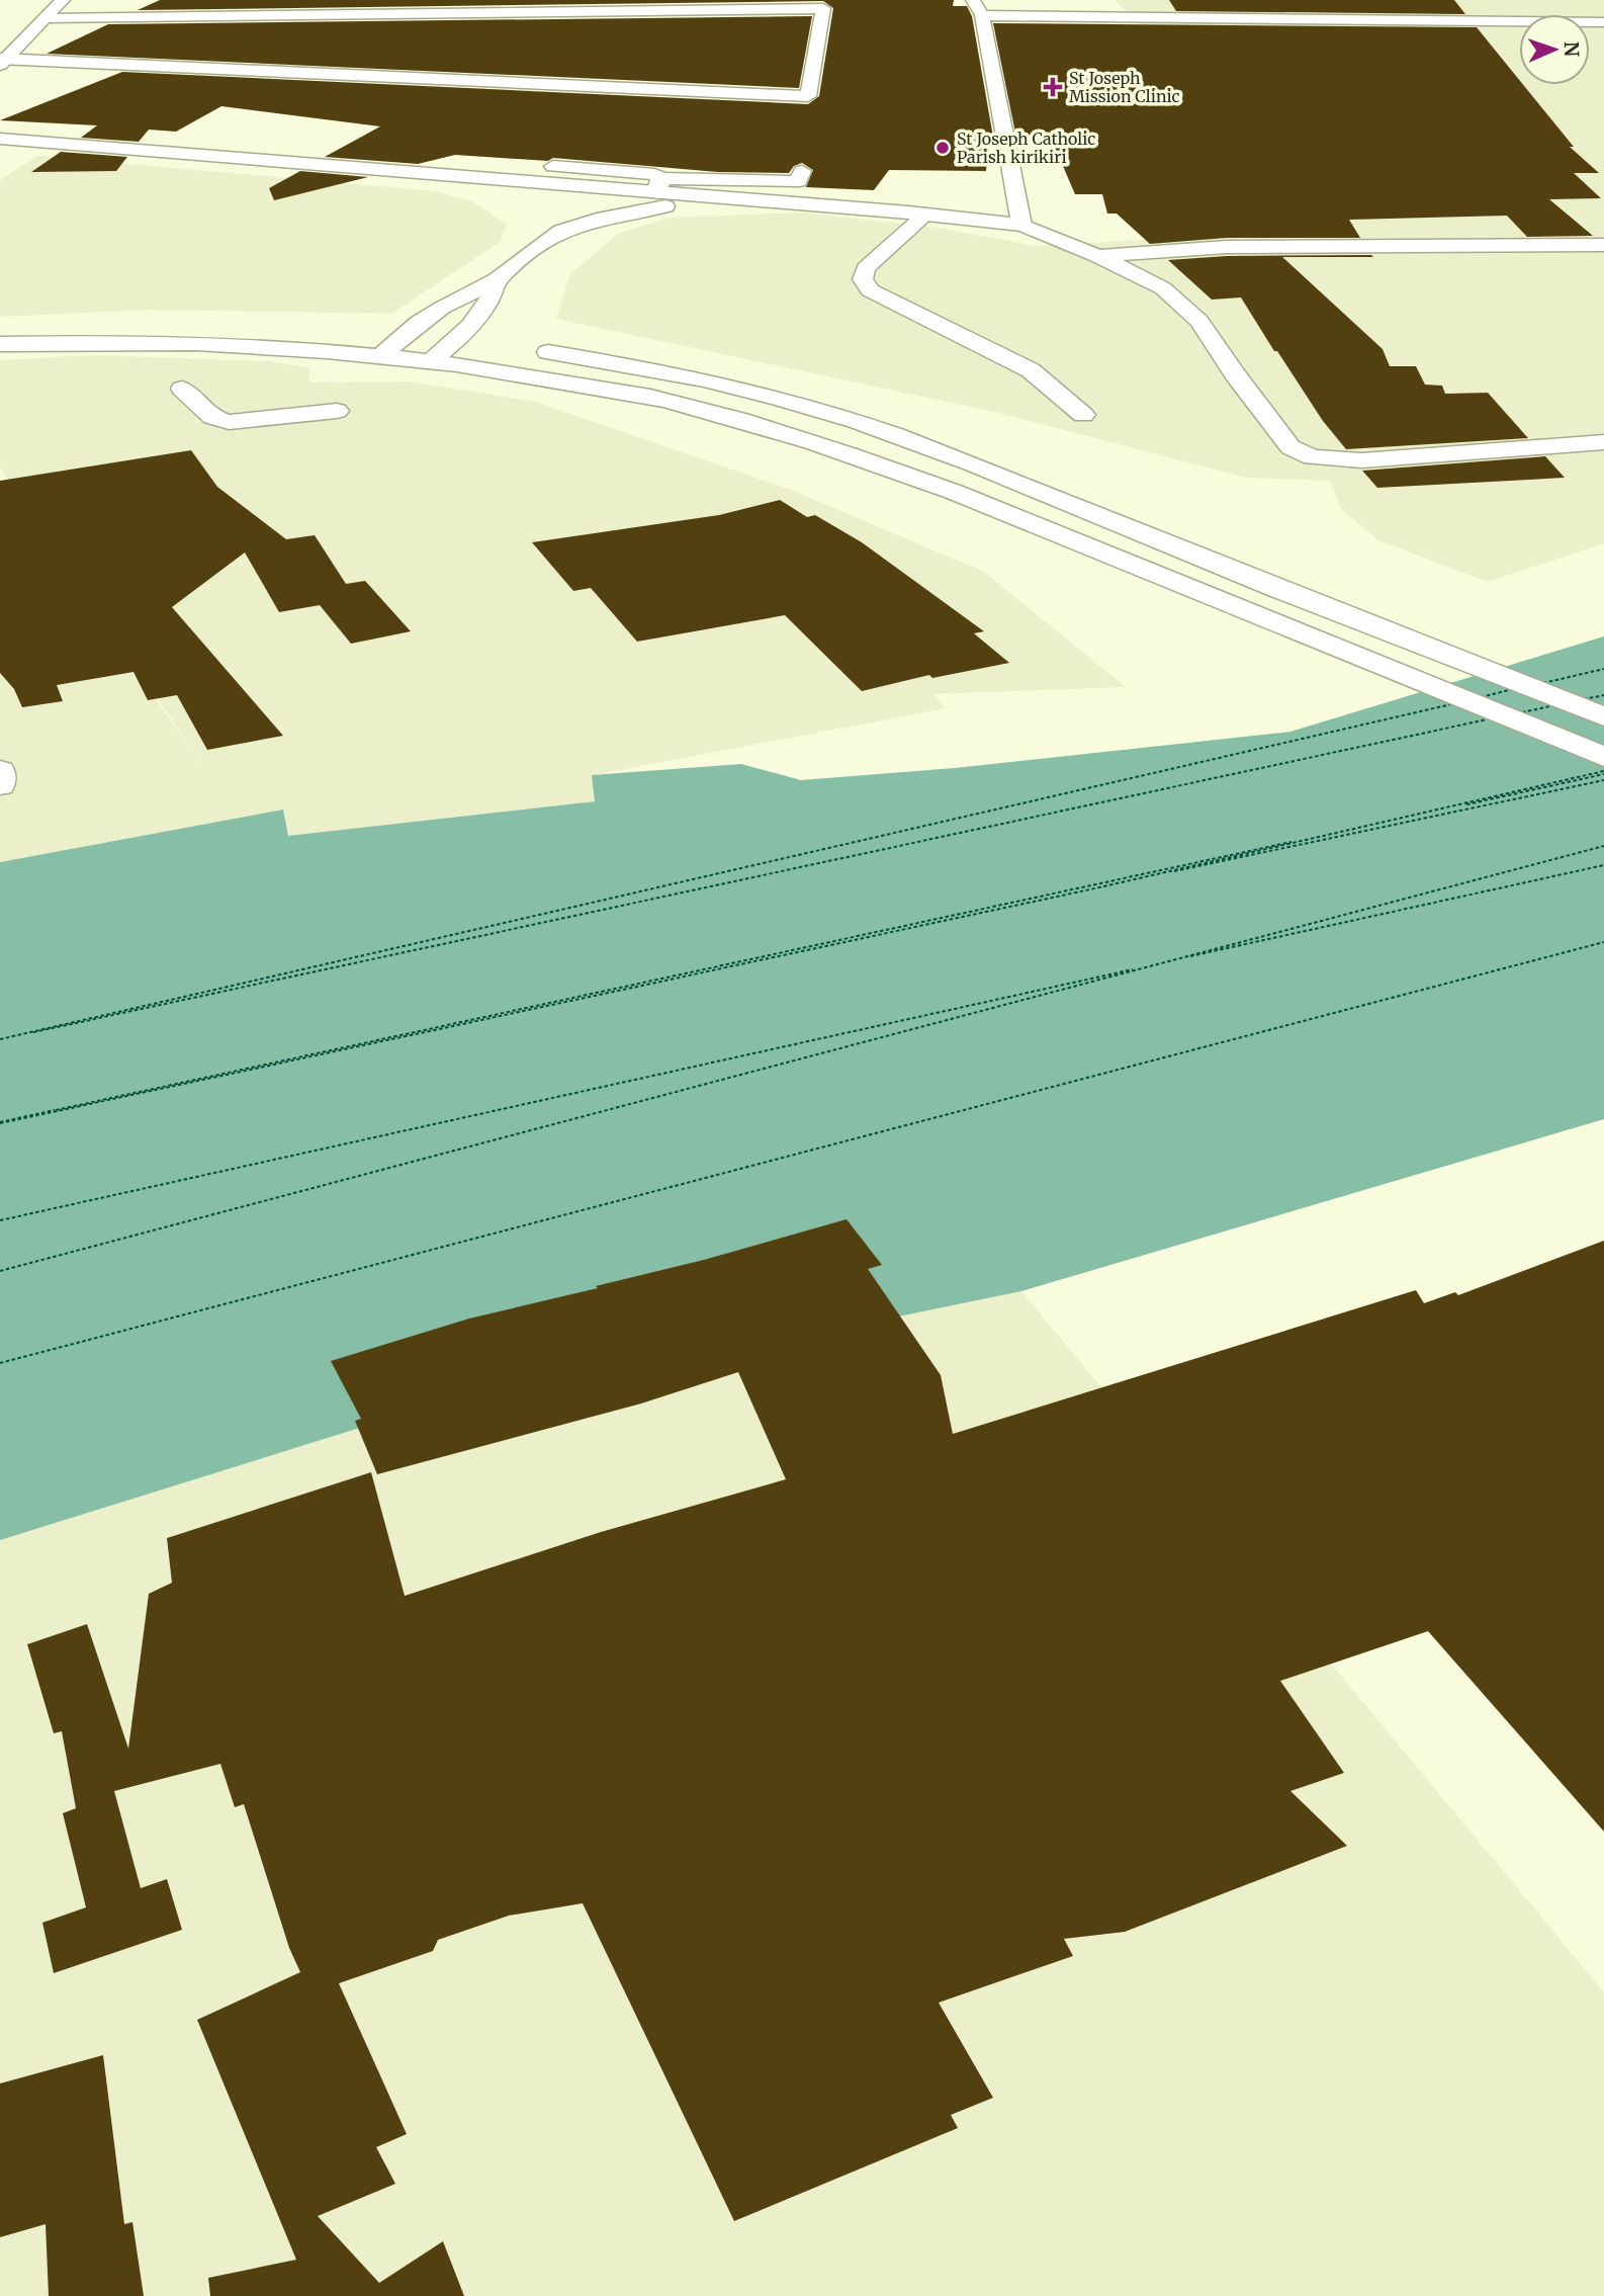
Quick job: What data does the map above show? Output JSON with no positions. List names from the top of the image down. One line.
{"places":{"health":["St Joseph Mission Clinic"],"other":["St Joseph Catholic Parish kirikiri"]},"north":"right"}
